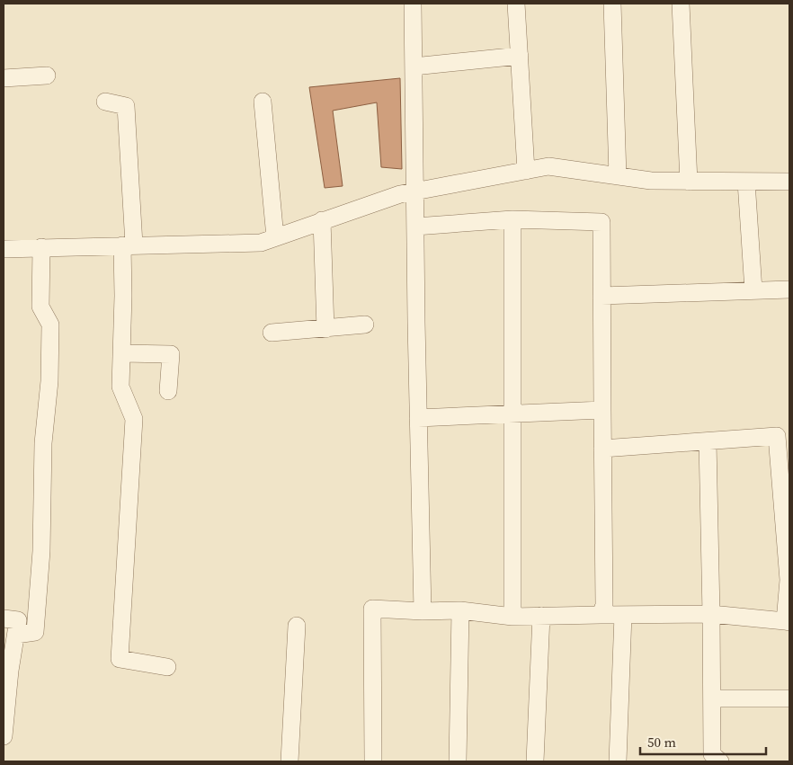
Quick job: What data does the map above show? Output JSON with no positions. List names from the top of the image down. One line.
{"scale_bar":"50 m"}
